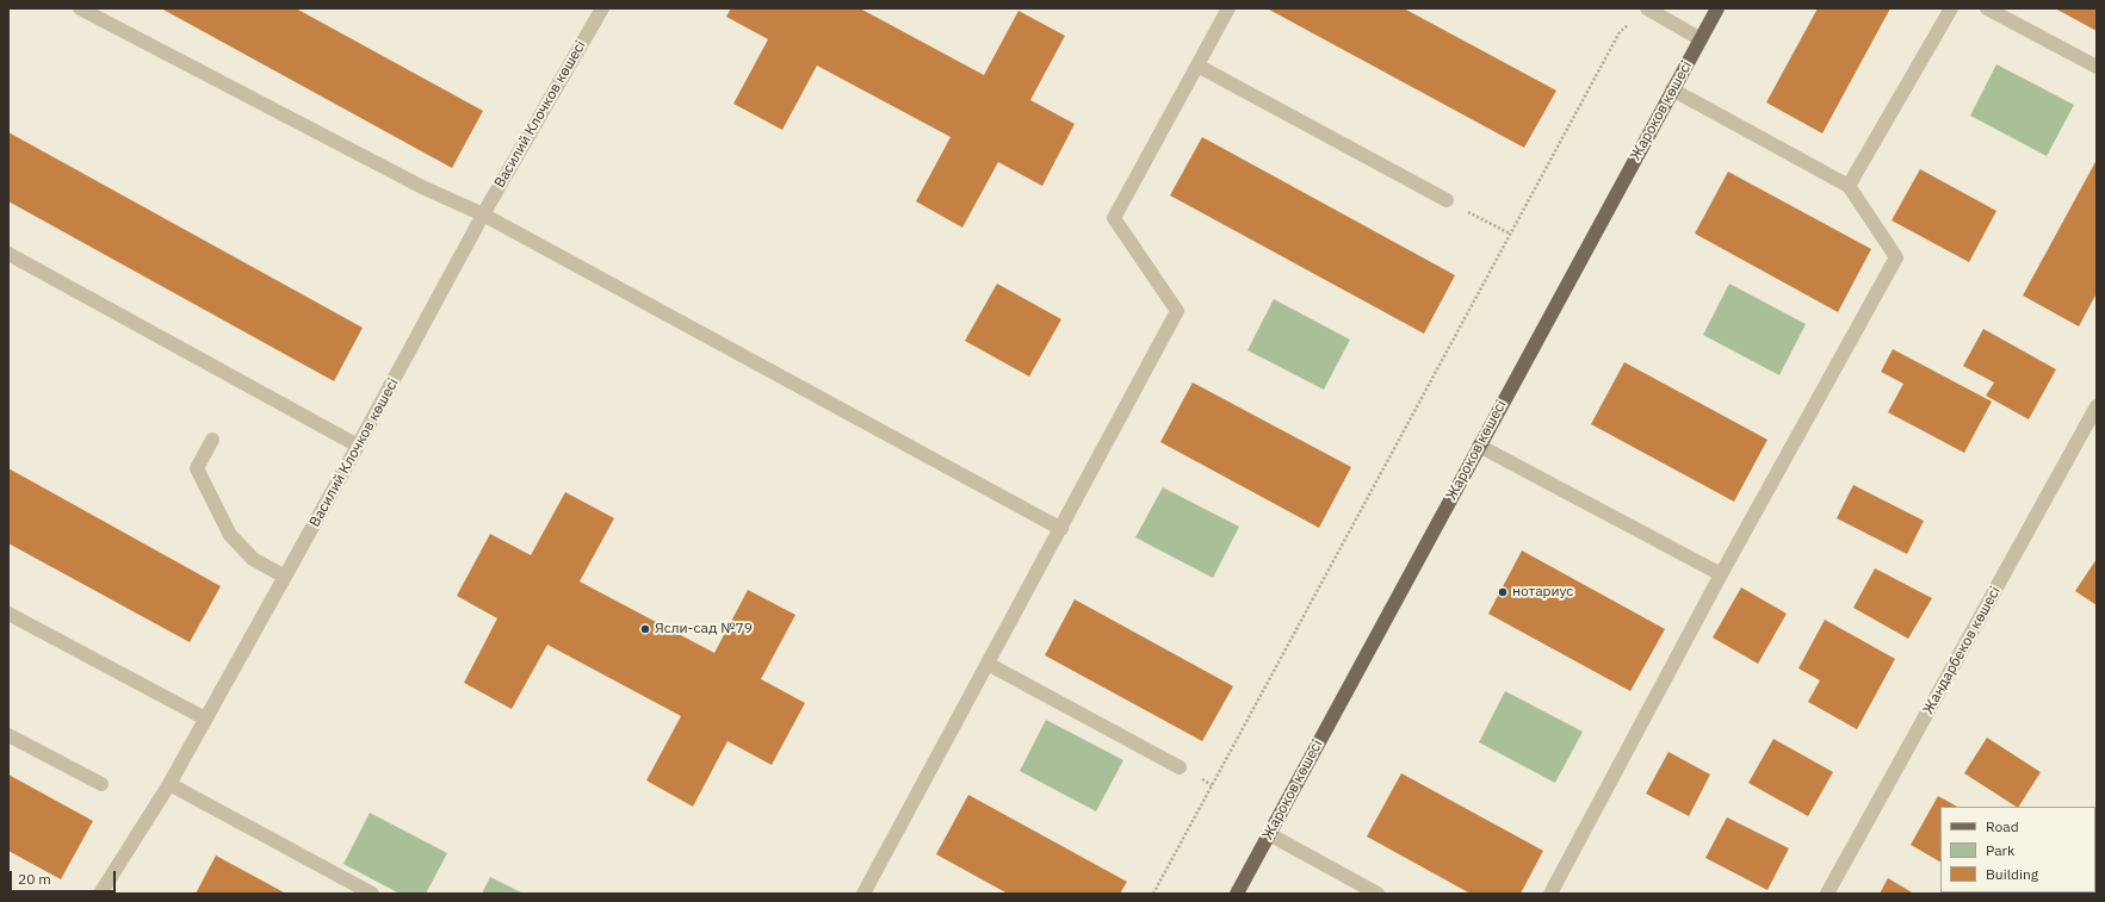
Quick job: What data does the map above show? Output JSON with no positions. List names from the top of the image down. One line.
{"streets":{"main road":["Жароков көшесі"],"street":["Василий Клочков көшесі","Жандарбеков көшесі"]},"places":["нотариус","Ясли-сад №79"],"legend":["Road","Park","Building"],"scale_bar":"20 m"}
